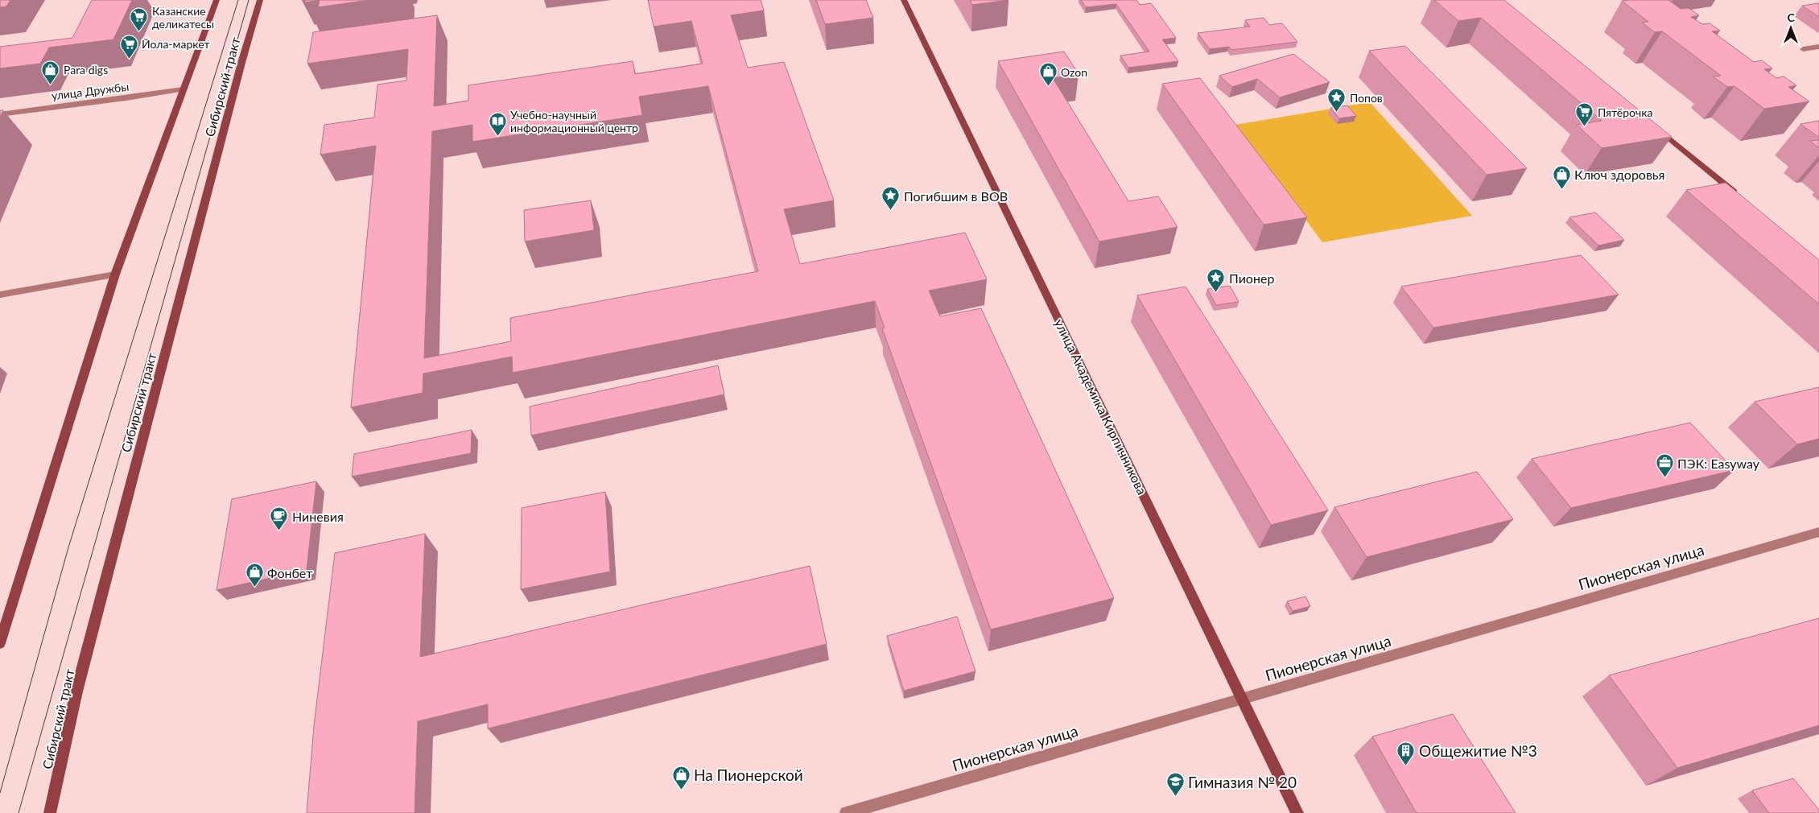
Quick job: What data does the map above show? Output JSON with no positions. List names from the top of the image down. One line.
{"streets":{"main road":["Сибирский тракт","улица Академика Кирпичникова"],"street":["улица Дружбы","Пионерская улица"]},"crossings":[["улица Академика Кирпичникова","Пионерская улица"]],"places":{"supermarket":["Казанские деликатесы","Йола-маркет","Пятёрочка"],"shop":["Para digs","Ozon","Ключ здоровья","Фонбет","На Пионерской"],"place":["Попов","Погибшим в ВОВ","Пионер"],"library":["Учебно-научный информационный центр"],"office":["ПЭК: Easyway"],"cafe":["Ниневия"],"building":["Общежитие №3"],"school or university":["Гимназия № 20"]},"north":"top"}
